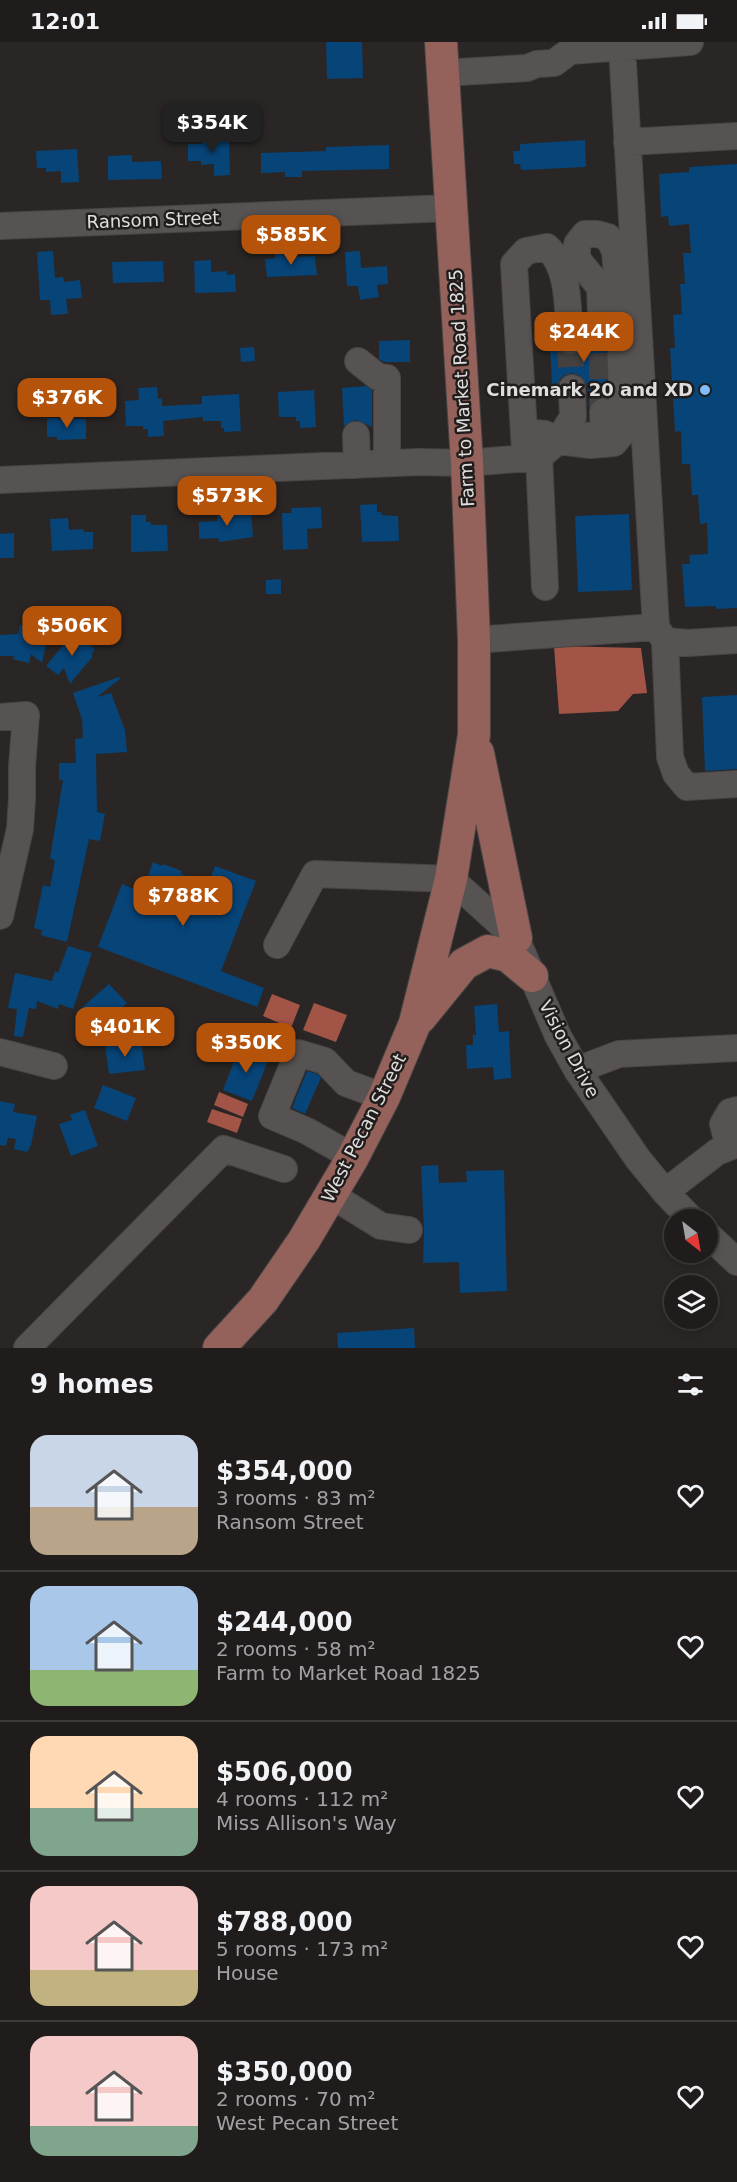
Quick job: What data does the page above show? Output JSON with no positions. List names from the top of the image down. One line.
{"streets":{"main road":["Farm to Market Road 1825","West Pecan Street"],"street":["Ransom Street","Vision Drive"]},"crossings":[["Ransom Street","Farm to Market Road 1825"],["Farm to Market Road 1825","West Pecan Street"],["Vision Drive","West Pecan Street"]],"places":["Cinemark 20 and XD"],"north":"bottom right","page":{"status":"12:01","price":["$354K","$585K","$244K","$376K","$573K","$506K","$788K","$401K","$350K"],"heading":"9 homes","list":[{"name":"$354,000","note":"3 rooms · 83 m² · Ransom Street"},{"name":"$244,000","note":"2 rooms · 58 m² · Farm to Market Road 1825"},{"name":"$506,000","note":"4 rooms · 112 m² · Miss Allison's Way"},{"name":"$788,000","note":"5 rooms · 173 m² · House"},{"name":"$350,000","note":"2 rooms · 70 m² · West Pecan Street"}]}}
